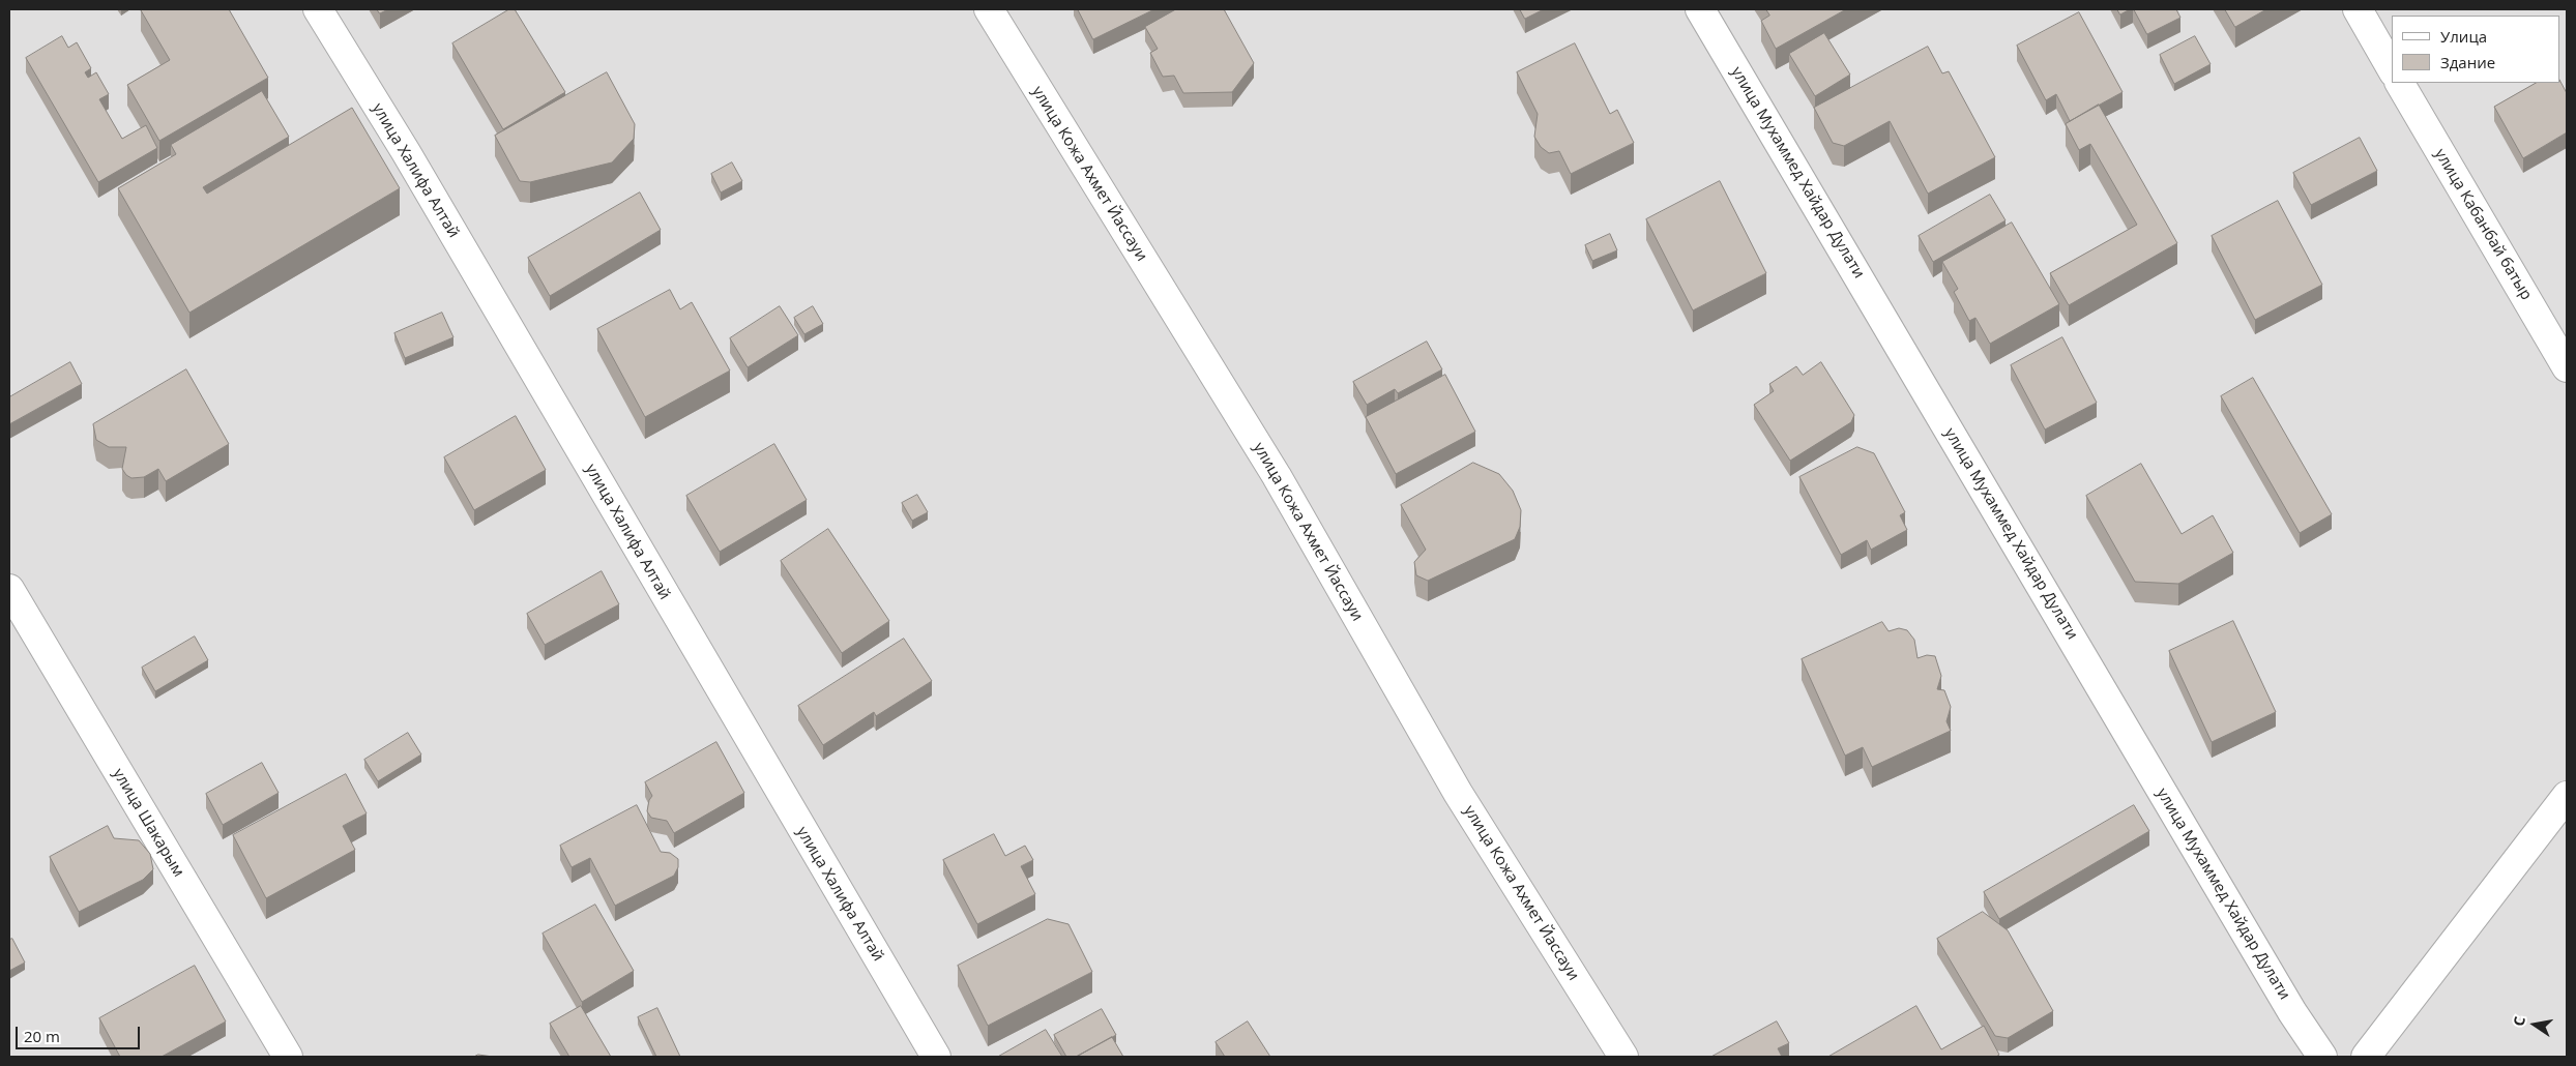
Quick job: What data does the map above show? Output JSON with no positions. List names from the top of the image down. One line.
{"streets":{"street":["улица Халифа Алтай","улица Мухаммед Хайдар Дулати","улица Кожа Ахмет Йассауи","улица Кабанбай батыр","улица Шакарым"]},"legend":["Улица","Здание"],"scale_bar":"20 m","north":"left"}
